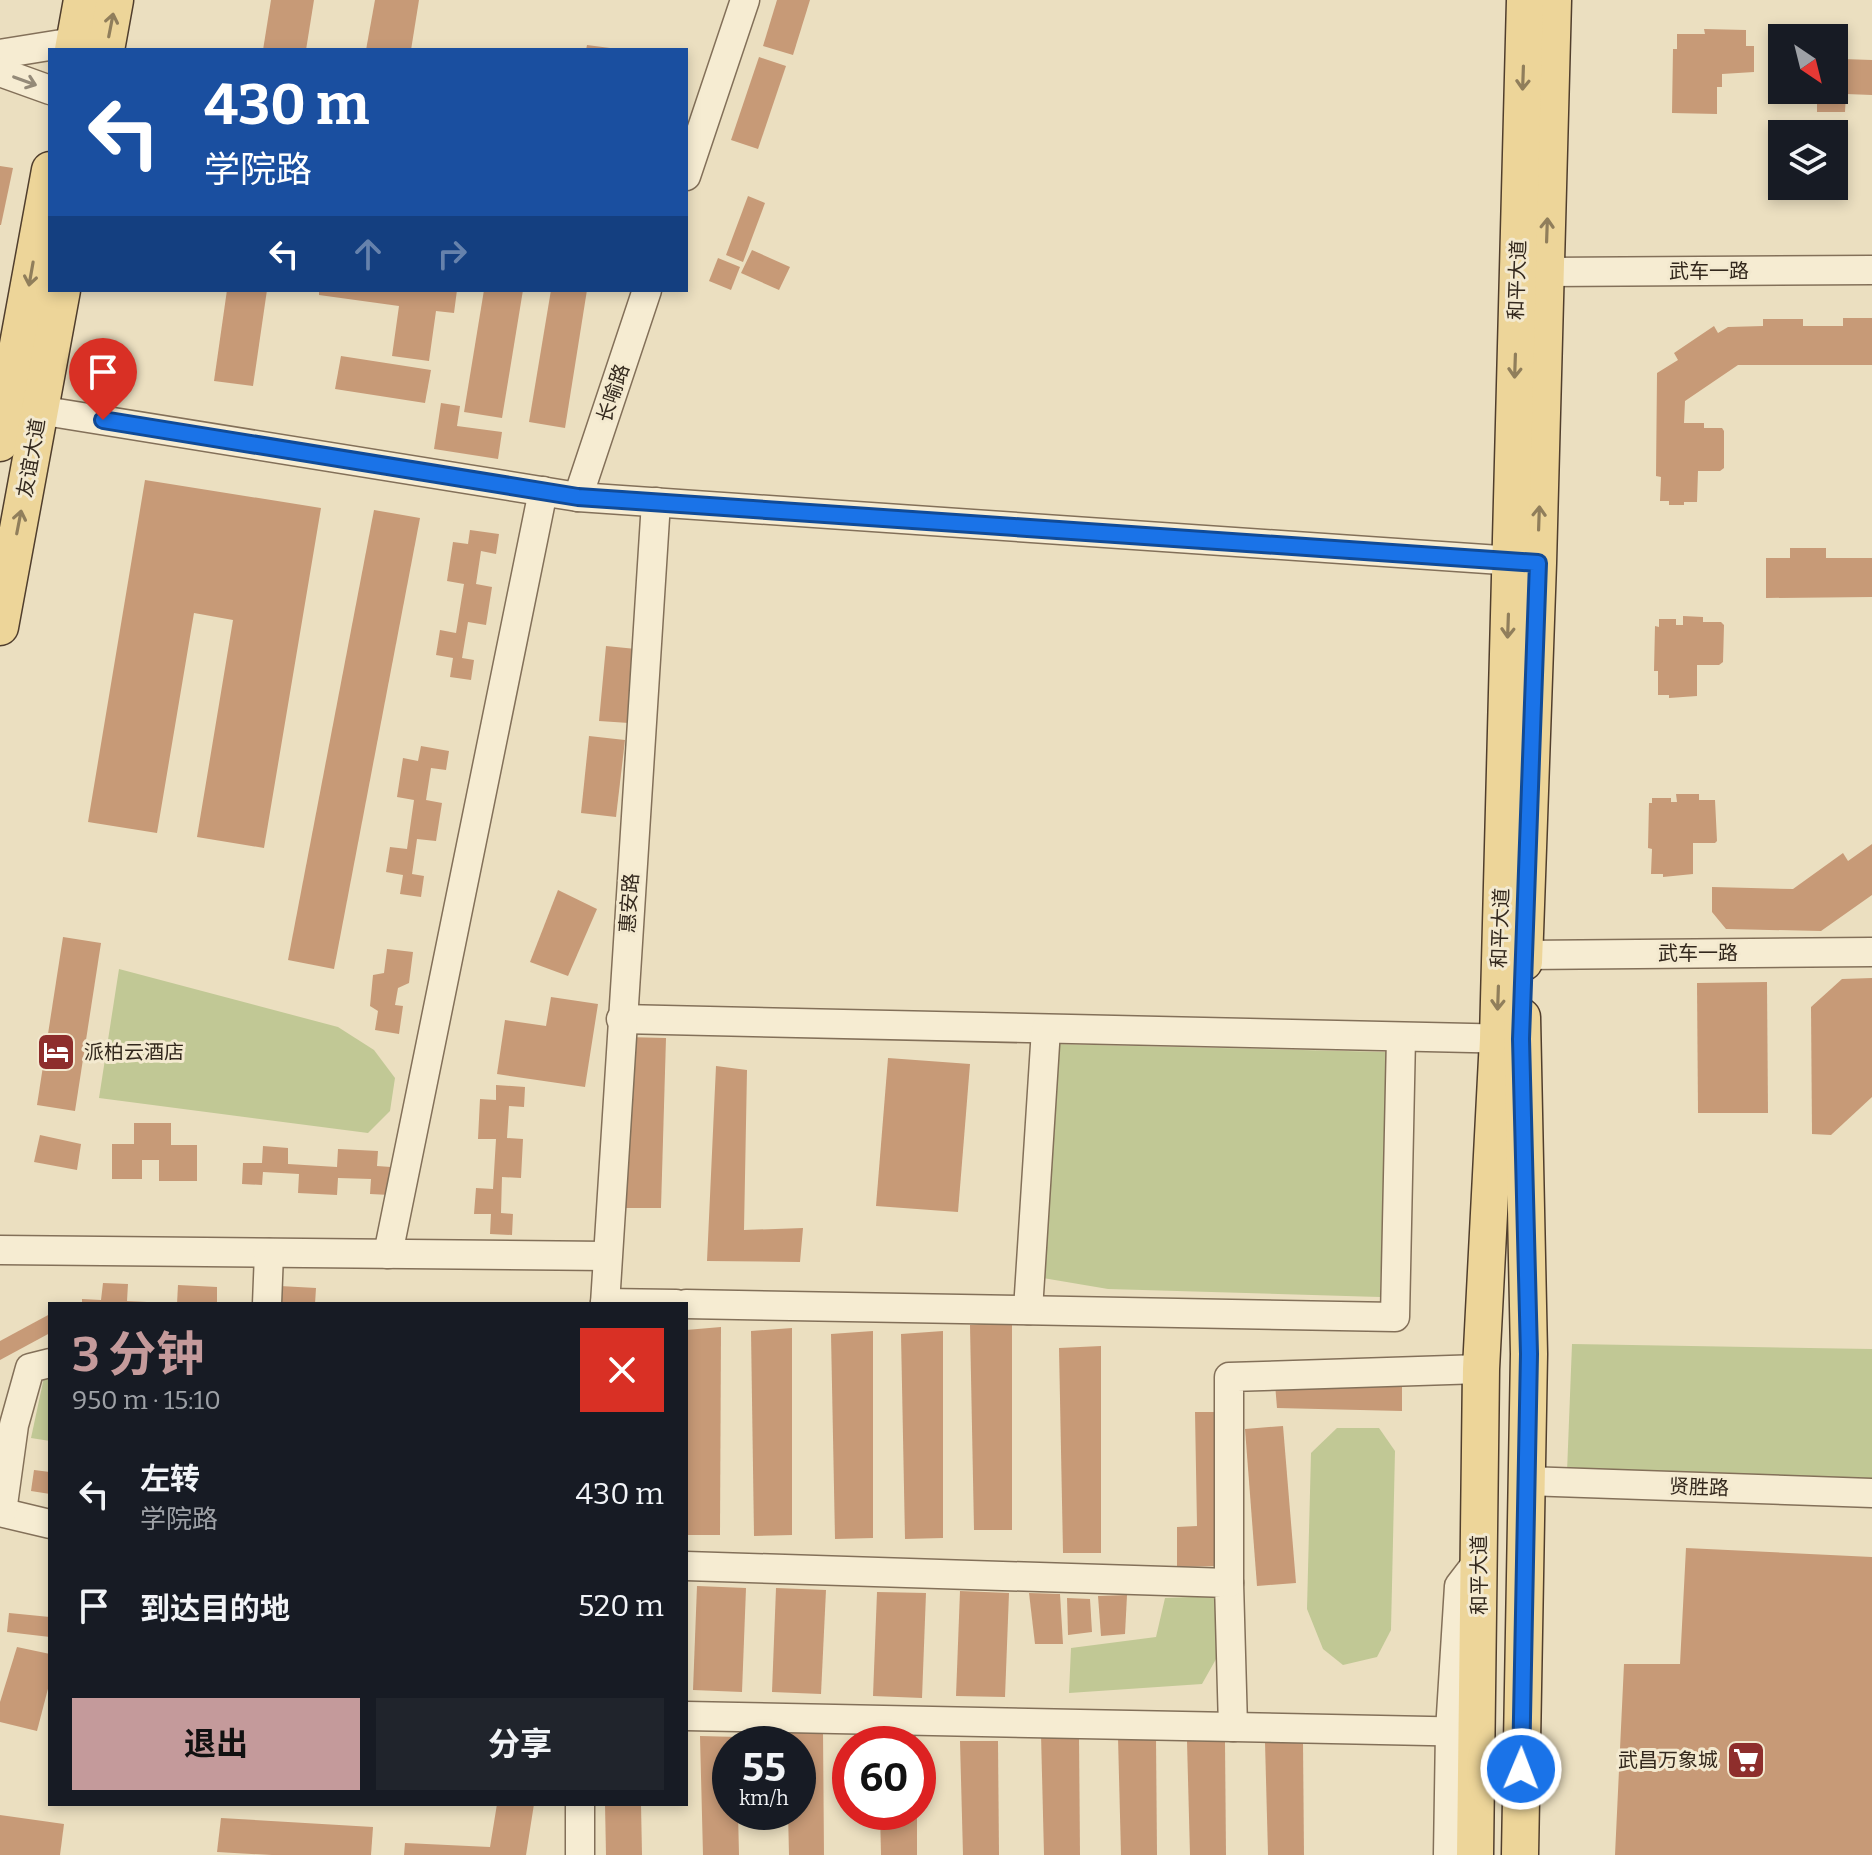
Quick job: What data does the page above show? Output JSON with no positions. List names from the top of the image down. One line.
{"streets":{"main road":["和平大道","友谊大道"],"street":["武车一路","长喻路","惠安路","贤胜路"]},"crossings":[["武车一路","和平大道"],["和平大道","贤胜路"]],"places":{"hotel":["派柏云酒店"],"supermarket":["武昌万象城"]},"north":"bottom right","page":{"turn":["430 m","学院路"],"heading":["3 分钟","950 m · 15:10"],"list":[{"name":"左转","note":"学院路","value":"430 m"},{"name":"到达目的地","value":"520 m"}],"buttons":["退出","分享"],"speed":"55 km/h","limit":"60"}}
